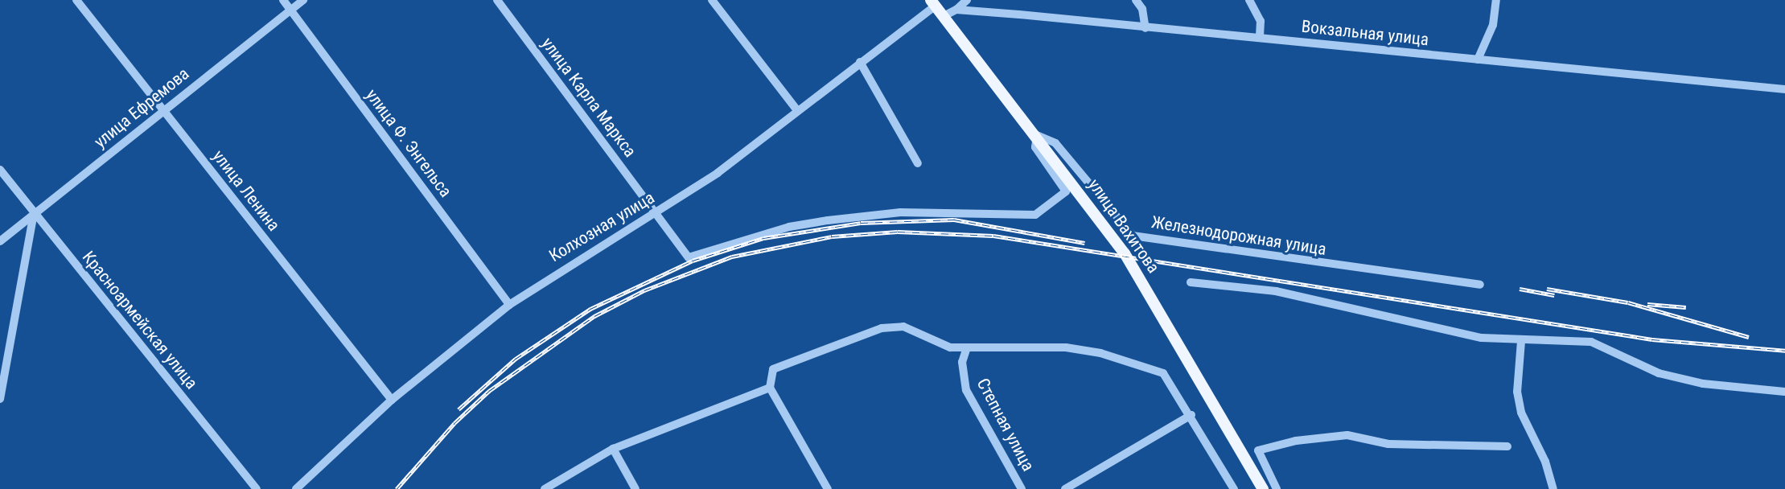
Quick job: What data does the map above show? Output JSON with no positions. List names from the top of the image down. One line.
{"streets":{"main road":["улица Вахитова"],"street":["Вокзальная улица","улица Карла Маркса","улица Ефремова","улица Ф. Энгельса","улица Ленина","Колхозная улица","Железнодорожная улица","Красноармейская улица","Степная улица"]},"crossings":[["улица Карла Маркса","улица Вахитова"],["улица Карла Маркса","Колхозная улица"],["улица Карла Маркса","Железнодорожная улица"],["улица Ефремова","улица Ф. Энгельса"],["улица Ефремова","улица Ленина"],["улица Ефремова","Красноармейская улица"],["улица Ф. Энгельса","Колхозная улица"],["улица Ленина","Колхозная улица"],["улица Вахитова","Колхозная улица"],["улица Вахитова","Железнодорожная улица"]]}
